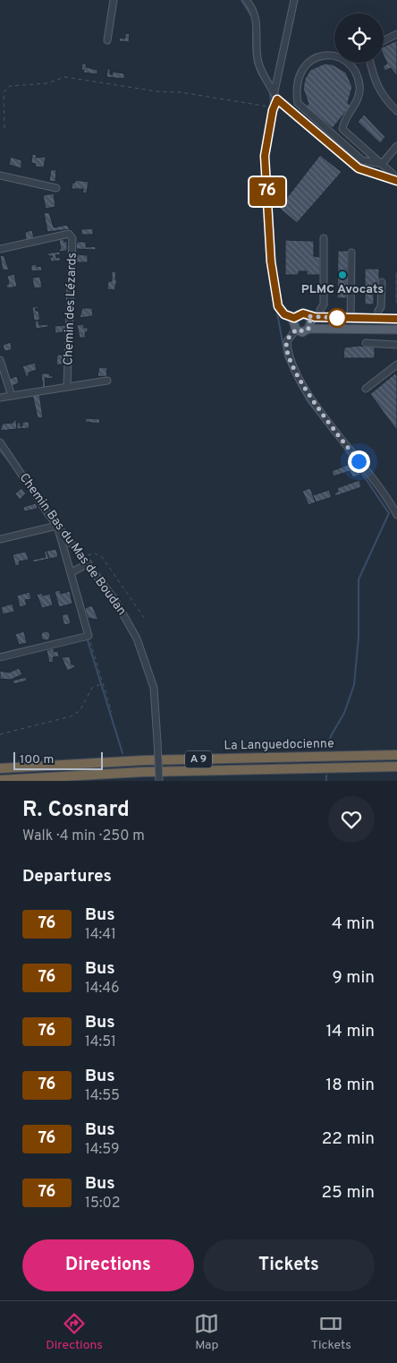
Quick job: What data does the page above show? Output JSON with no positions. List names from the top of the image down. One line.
{"streets":{"highway":["La Languedocienne","A 9"],"street":["Chemin des Lézards","Chemin Bas du Mas de Boudan"]},"places":["PLMC Avocats"],"lines":["bus line 76"],"scale_bar":"100 m","page":{"on_map":"76","scale":"100 m","heading":[["R. Cosnard","Walk · 4 min · 250 m"],"Departures"],"list":[{"mark":"76","name":"Bus","note":"14:41","value":"4 min"},{"mark":"76","name":"Bus","note":"14:46","value":"9 min"},{"mark":"76","name":"Bus","note":"14:51","value":"14 min"},{"mark":"76","name":"Bus","note":"14:55","value":"18 min"},{"mark":"76","name":"Bus","note":"14:59","value":"22 min"},{"mark":"76","name":"Bus","note":"15:02","value":"25 min"}],"buttons":["Directions","Tickets"],"tabs":["Directions","Map","Tickets"]}}
